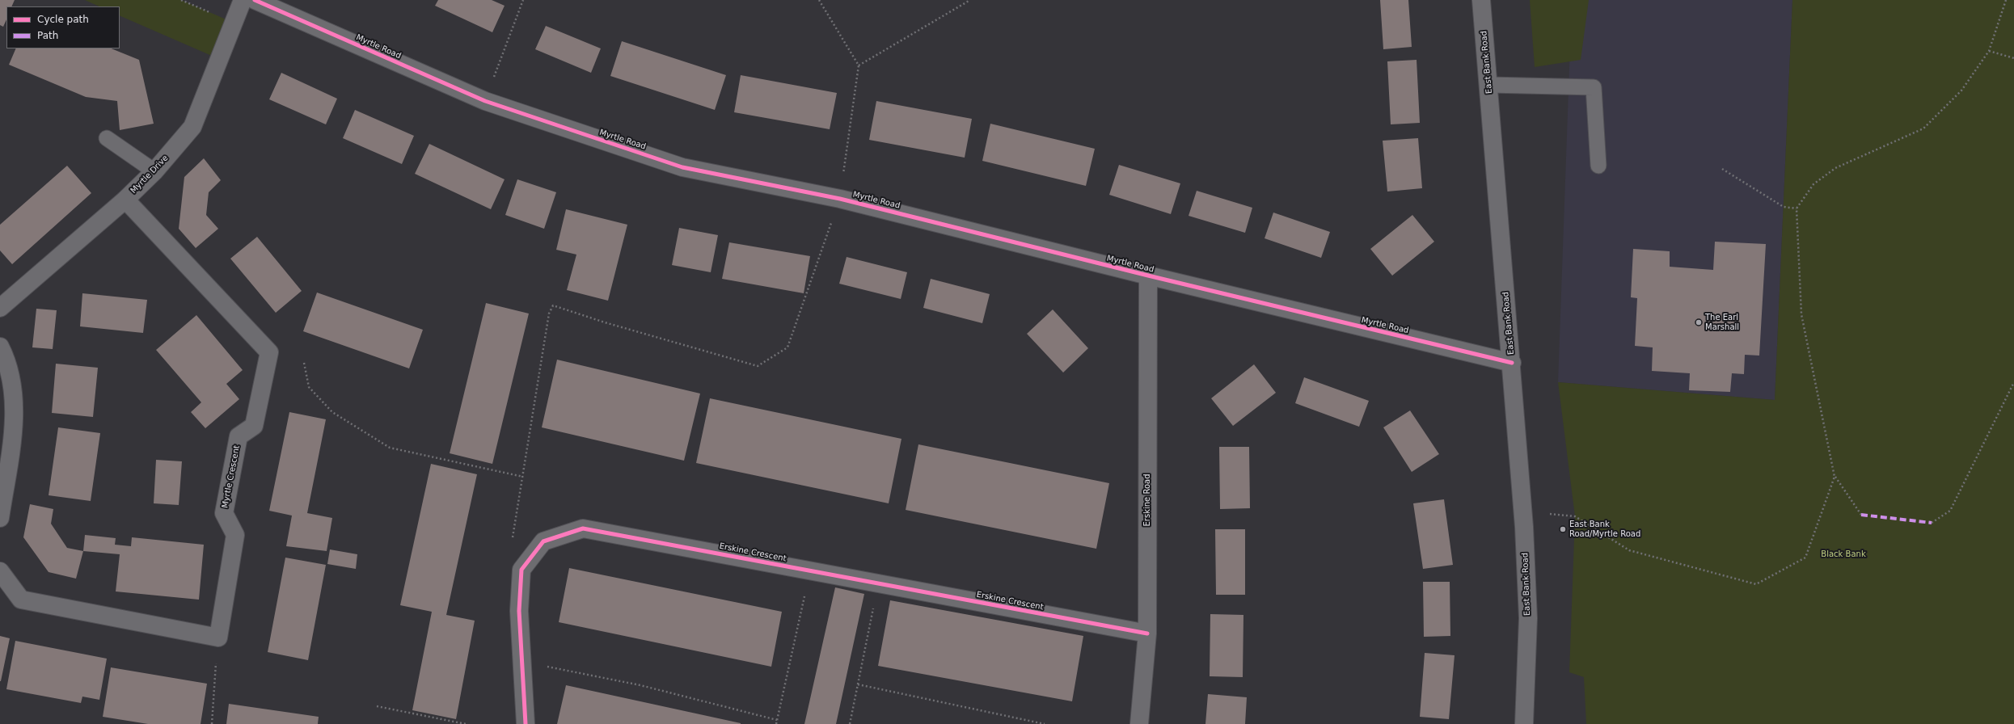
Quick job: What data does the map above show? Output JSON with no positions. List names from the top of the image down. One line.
{"streets":{"street":["Myrtle Road","East Bank Road","Myrtle Drive","Myrtle Crescent","Erskine Road","Erskine Crescent"]},"crossings":[["Myrtle Road","East Bank Road"],["Myrtle Road","Erskine Road"],["Myrtle Drive","Myrtle Crescent"],["Erskine Road","Erskine Crescent"]],"parks":["Black Bank"],"places":["The Earl Marshall","East Bank Road/Myrtle Road"],"legend":["Cycle path","Path"]}
